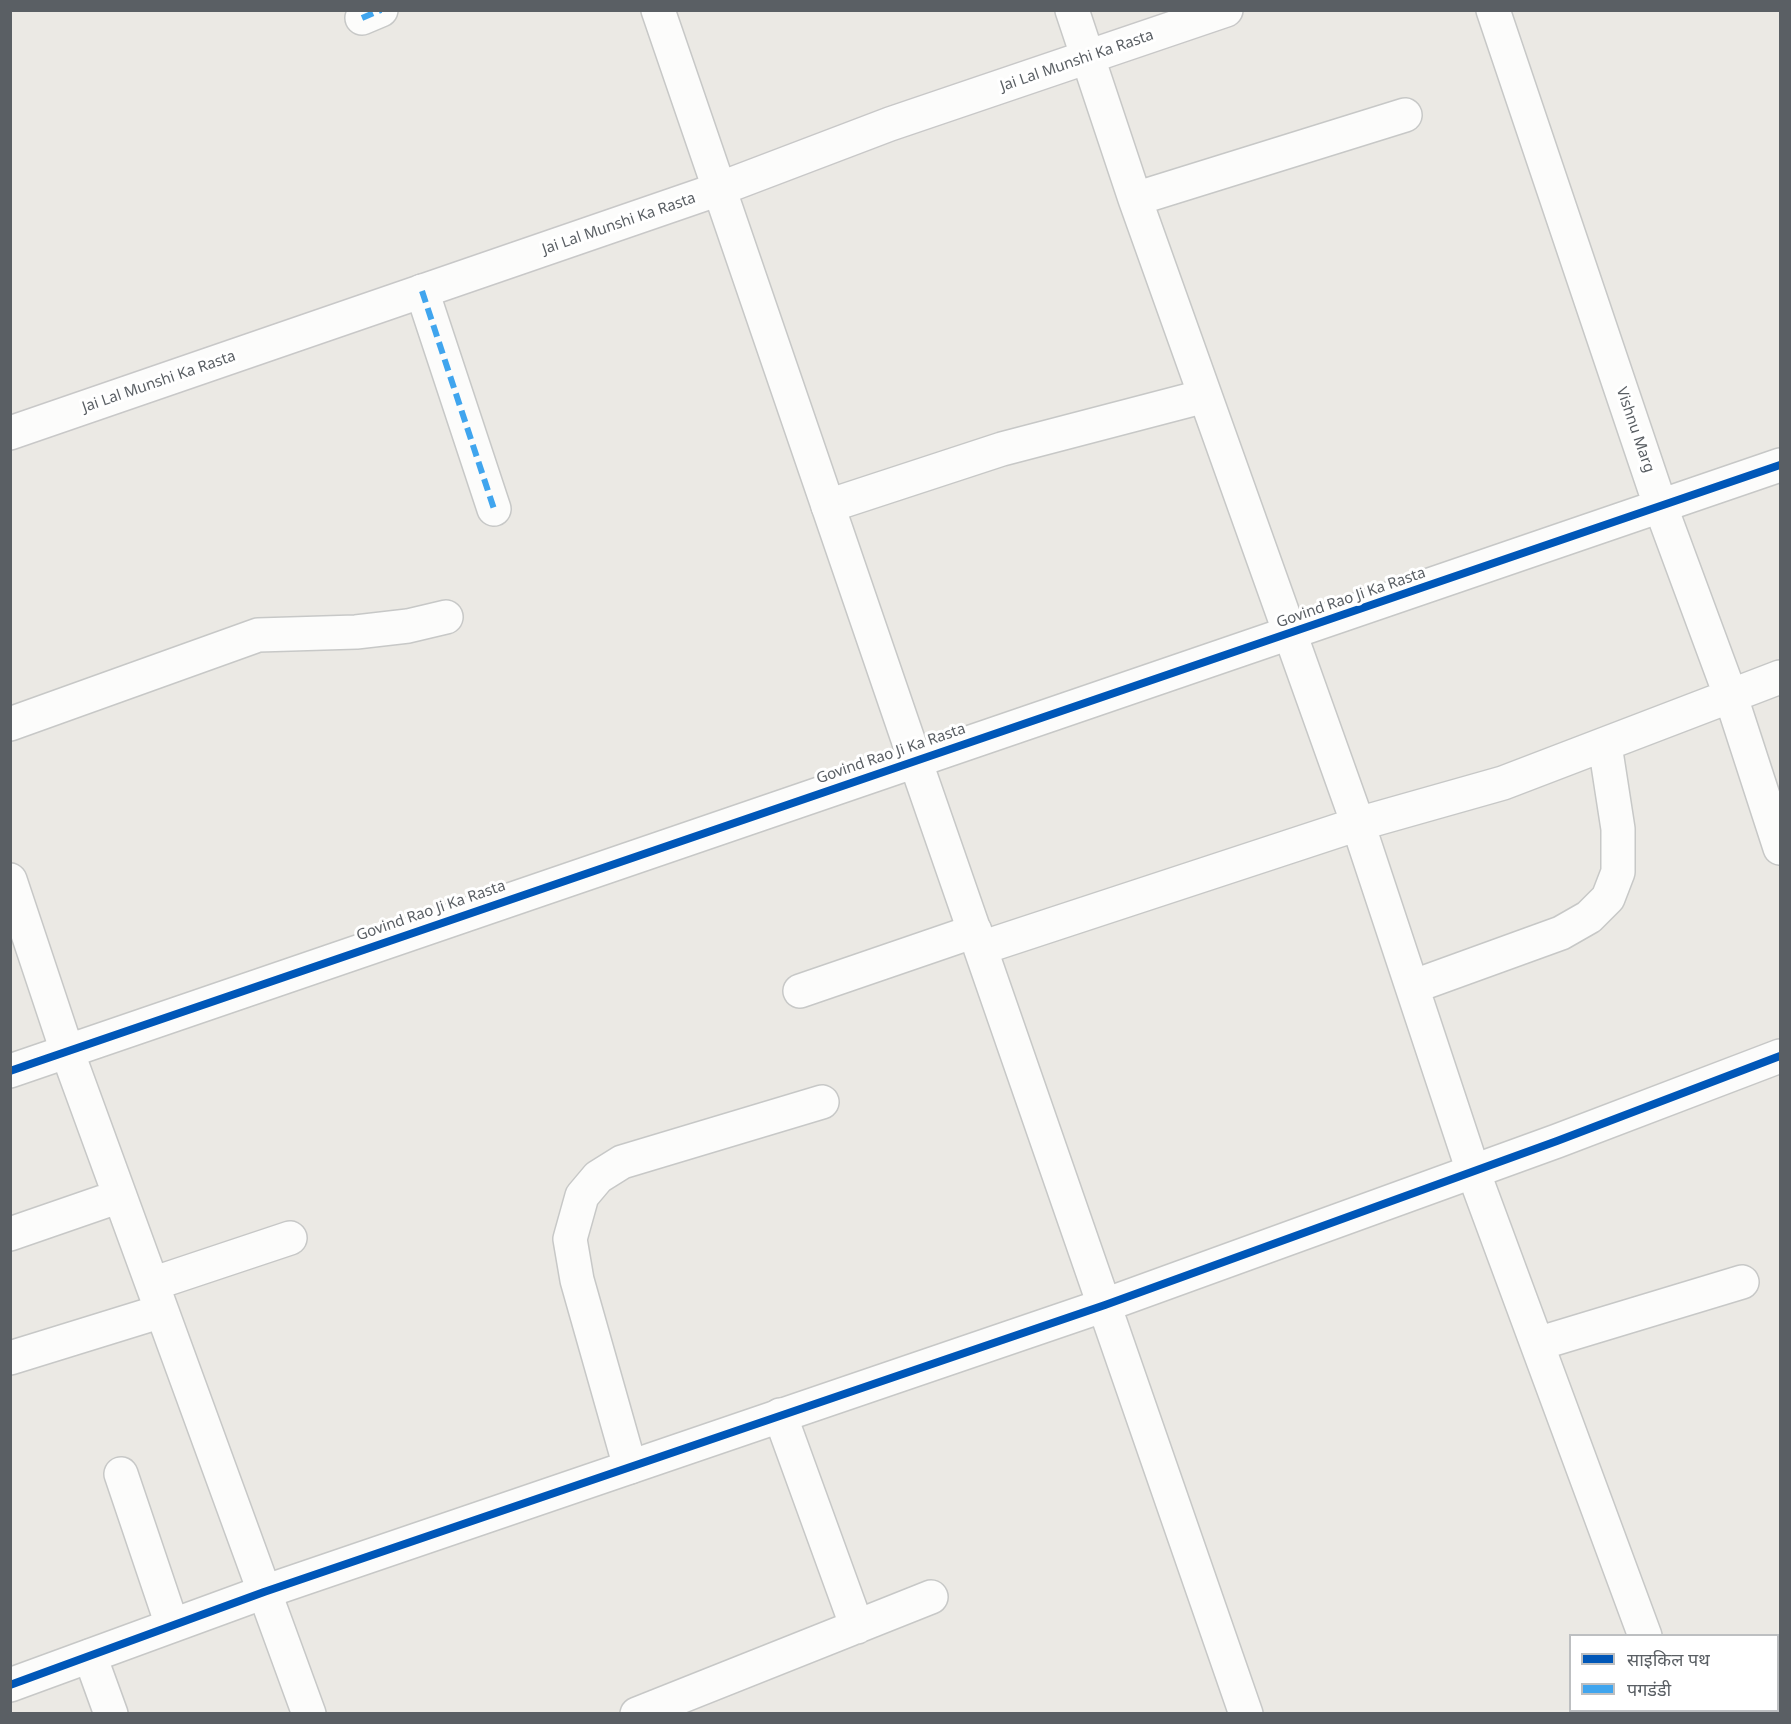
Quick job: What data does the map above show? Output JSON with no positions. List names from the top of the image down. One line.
{"streets":{"street":["Jai Lal Munshi Ka Rasta","Vishnu Marg","Govind Rao Ji Ka Rasta"]},"crossings":[["Vishnu Marg","Govind Rao Ji Ka Rasta"]],"legend":["साइकिल पथ","पगडंडी"]}
